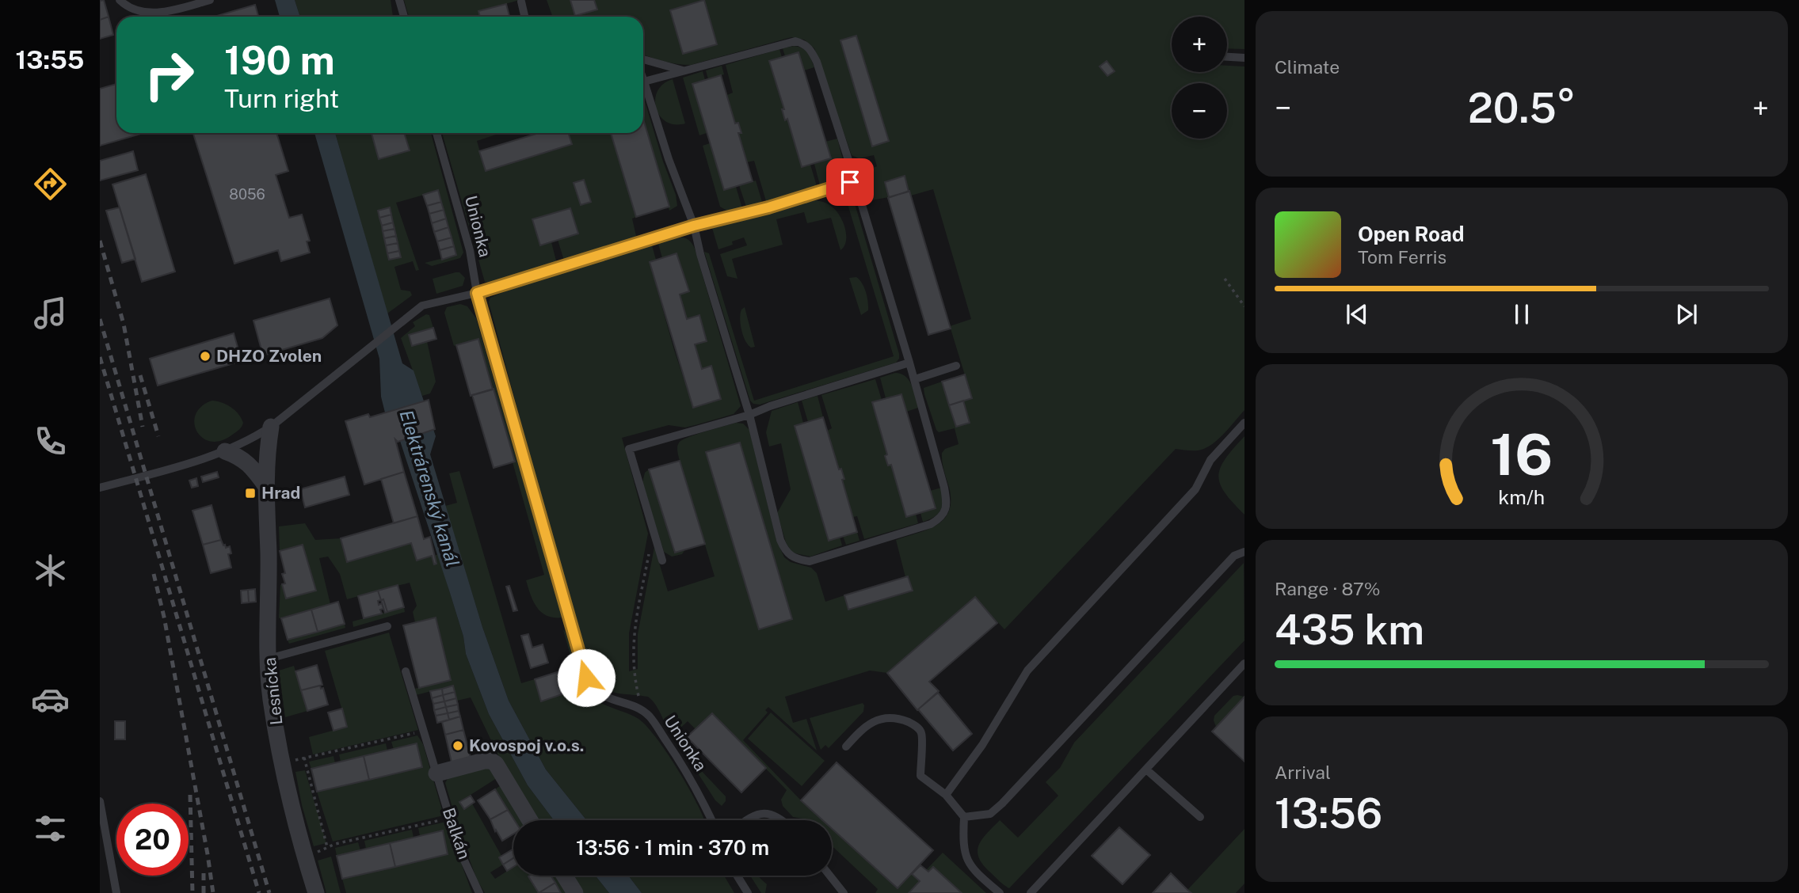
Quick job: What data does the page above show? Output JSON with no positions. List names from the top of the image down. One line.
{"streets":{"street":["Lesnícka"],"lane":["Unionka","Balkán"]},"water":["Elektrárenský kanál"],"places":{"other":["DHZO Zvolen","Kovospoj v.o.s."],"transit":["Hrad"]},"house_numbers":["8056"],"page":{"tabs":"13:55","tile":["Climate",["Range · 87%","435 km"],["Arrival","13:56"]],"map_buttons":["+","−"],"turn":["190 m","Turn right"],"heat":["−","20.5°","+"],"song":["Open Road","Tom Ferris"],"limit":"20","trip":"13:56 · 1 min · 370 m","gauge":["16","km/h"]}}
